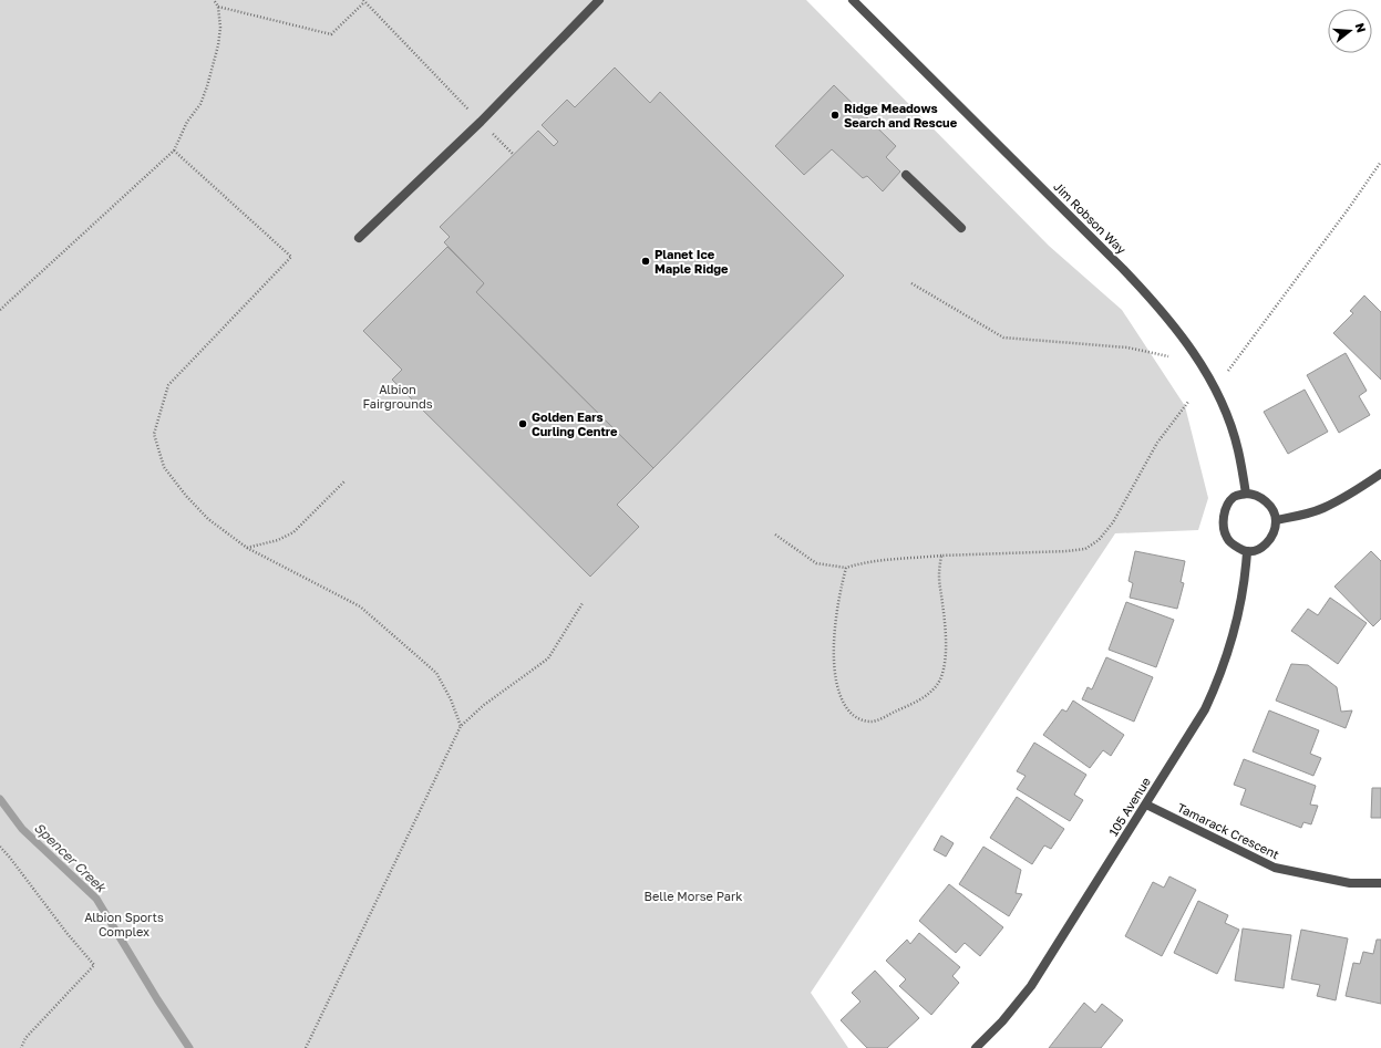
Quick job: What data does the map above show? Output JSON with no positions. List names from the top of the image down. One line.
{"streets":{"street":["Jim Robson Way","105 Avenue","Tamarack Crescent"]},"crossings":[["Jim Robson Way","105 Avenue"],["105 Avenue","Tamarack Crescent"]],"water":["Spencer Creek"],"parks":["Albion Fairgrounds","Belle Morse Park","Albion Sports Complex"],"places":["Ridge Meadows Search and Rescue","Planet Ice Maple Ridge","Golden Ears Curling Centre"],"north":"right"}
